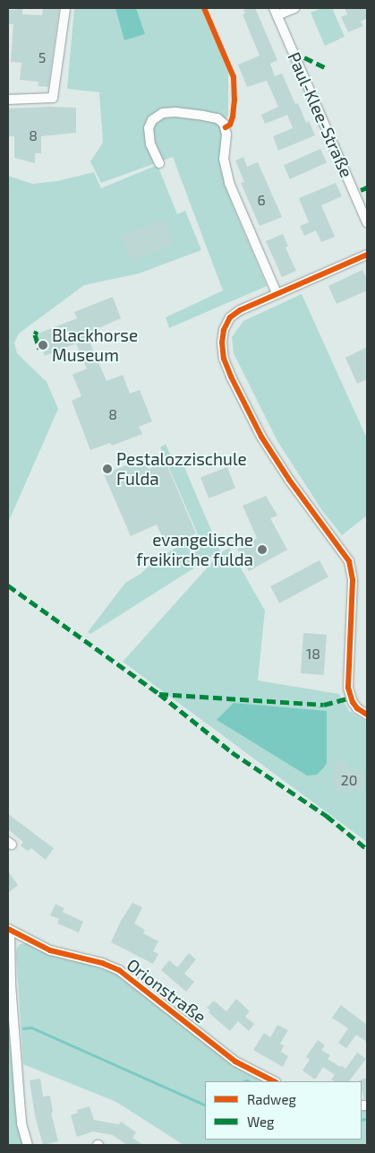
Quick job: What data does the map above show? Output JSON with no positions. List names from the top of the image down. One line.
{"streets":{"street":["Paul-Klee-Straße","Orionstraße"]},"places":["Blackhorse Museum","Pestalozzischule Fulda","evangelische freikirche fulda"],"house_numbers":["5","8","6","8","18","20"],"legend":["Radweg","Weg"]}
